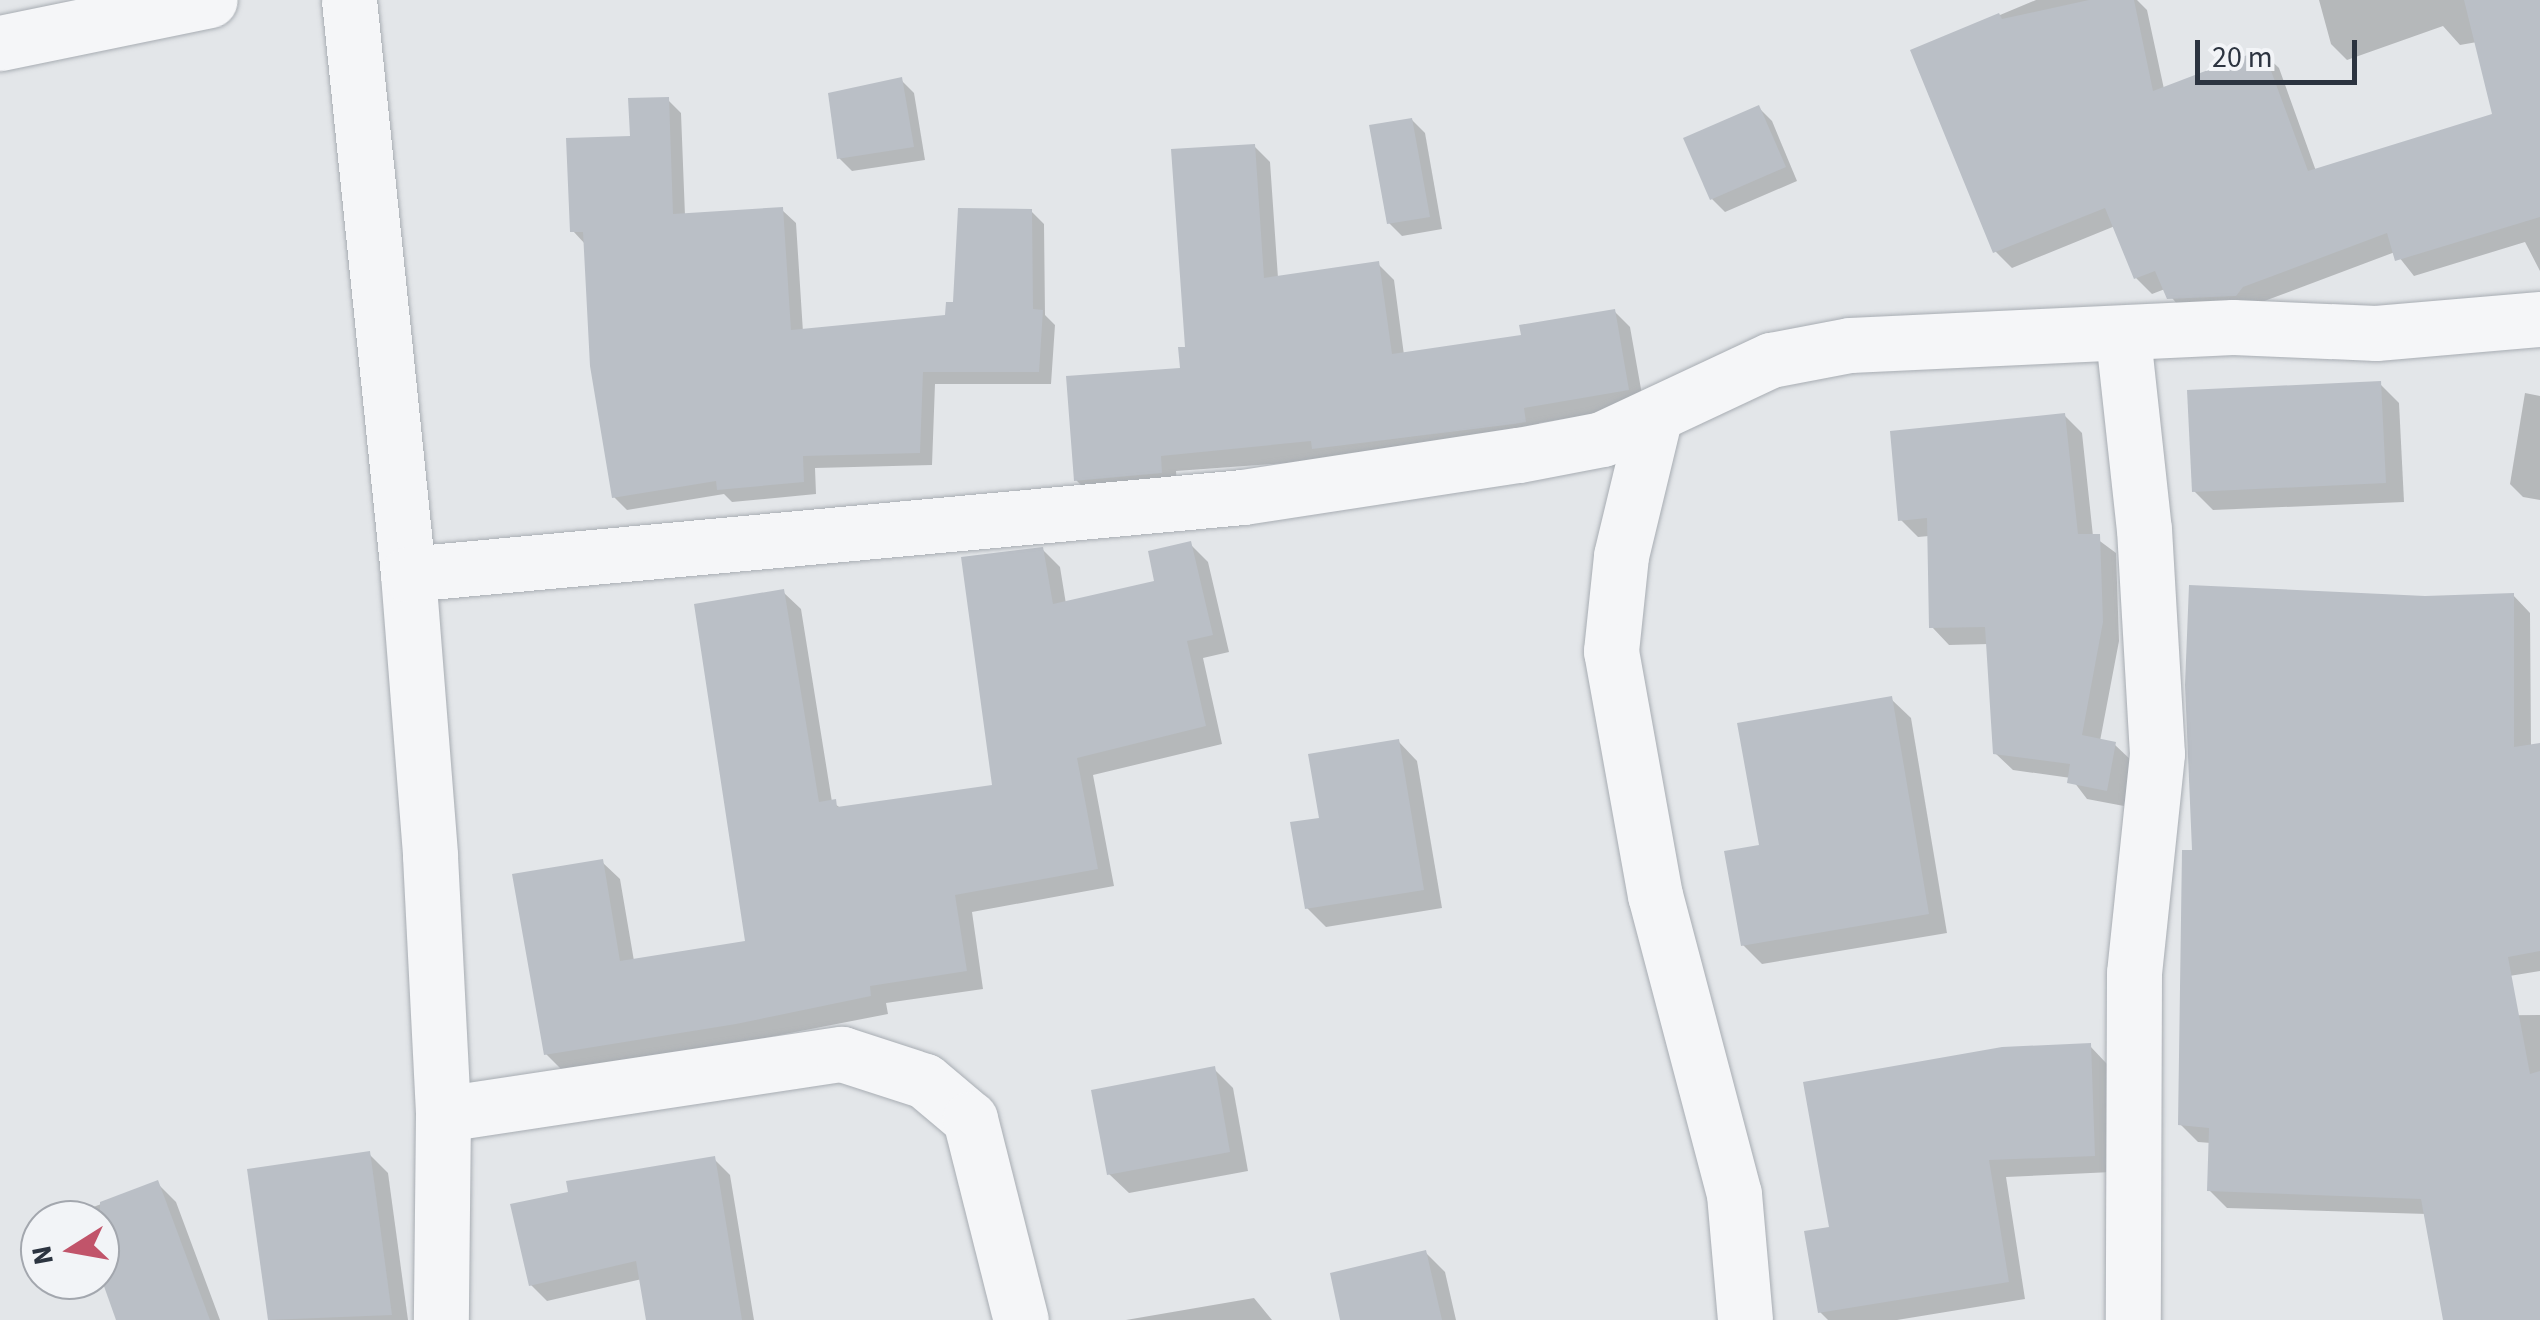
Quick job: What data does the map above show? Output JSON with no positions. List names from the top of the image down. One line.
{"scale_bar":"20 m","north":"left"}
